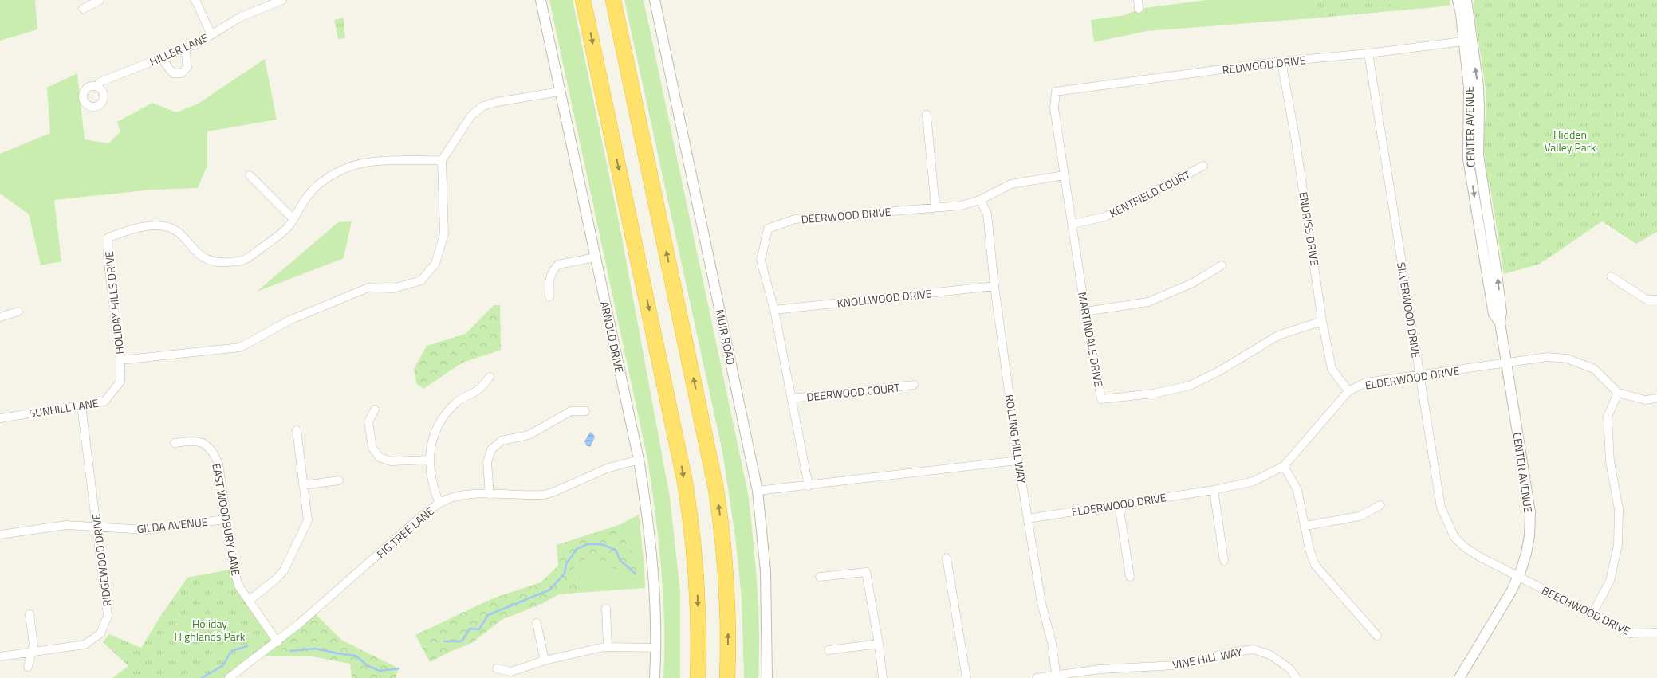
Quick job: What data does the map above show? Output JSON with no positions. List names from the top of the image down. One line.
{"streets":{"street":["HILLER LANE","REDWOOD DRIVE","CENTER AVENUE","KENTFIELD COURT","DEERWOOD DRIVE","ENDRISS DRIVE","KNOLLWOOD DRIVE","HOLIDAY HILLS DRIVE","SILVERWOOD DRIVE","ARNOLD DRIVE","MUIR ROAD","MARTINDALE DRIVE","ELDERWOOD DRIVE","DEERWOOD COURT","SUNHILL LANE","ROLLING HILL WAY","EAST WOODBURY LANE","GILDA AVENUE","FIG TREE LANE","RIDGEWOOD DRIVE","BEECHWOOD DRIVE","VINE HILL WAY"]},"crossings":[["REDWOOD DRIVE","CENTER AVENUE"],["REDWOOD DRIVE","ENDRISS DRIVE"],["REDWOOD DRIVE","SILVERWOOD DRIVE"],["REDWOOD DRIVE","MARTINDALE DRIVE"],["CENTER AVENUE","SILVERWOOD DRIVE"],["CENTER AVENUE","ELDERWOOD DRIVE"],["CENTER AVENUE","BEECHWOOD DRIVE"],["KENTFIELD COURT","MARTINDALE DRIVE"],["DEERWOOD DRIVE","KNOLLWOOD DRIVE"],["DEERWOOD DRIVE","MARTINDALE DRIVE"],["DEERWOOD DRIVE","DEERWOOD COURT"],["DEERWOOD DRIVE","ROLLING HILL WAY"],["ENDRISS DRIVE","MARTINDALE DRIVE"],["ENDRISS DRIVE","ELDERWOOD DRIVE"],["KNOLLWOOD DRIVE","ROLLING HILL WAY"],["HOLIDAY HILLS DRIVE","SUNHILL LANE"],["SILVERWOOD DRIVE","ELDERWOOD DRIVE"],["SILVERWOOD DRIVE","BEECHWOOD DRIVE"],["ARNOLD DRIVE","FIG TREE LANE"],["ELDERWOOD DRIVE","ROLLING HILL WAY"],["SUNHILL LANE","RIDGEWOOD DRIVE"],["ROLLING HILL WAY","VINE HILL WAY"],["EAST WOODBURY LANE","GILDA AVENUE"],["EAST WOODBURY LANE","FIG TREE LANE"],["GILDA AVENUE","RIDGEWOOD DRIVE"]],"parks":["Hidden Valley Park","Holiday Highlands Park"]}
